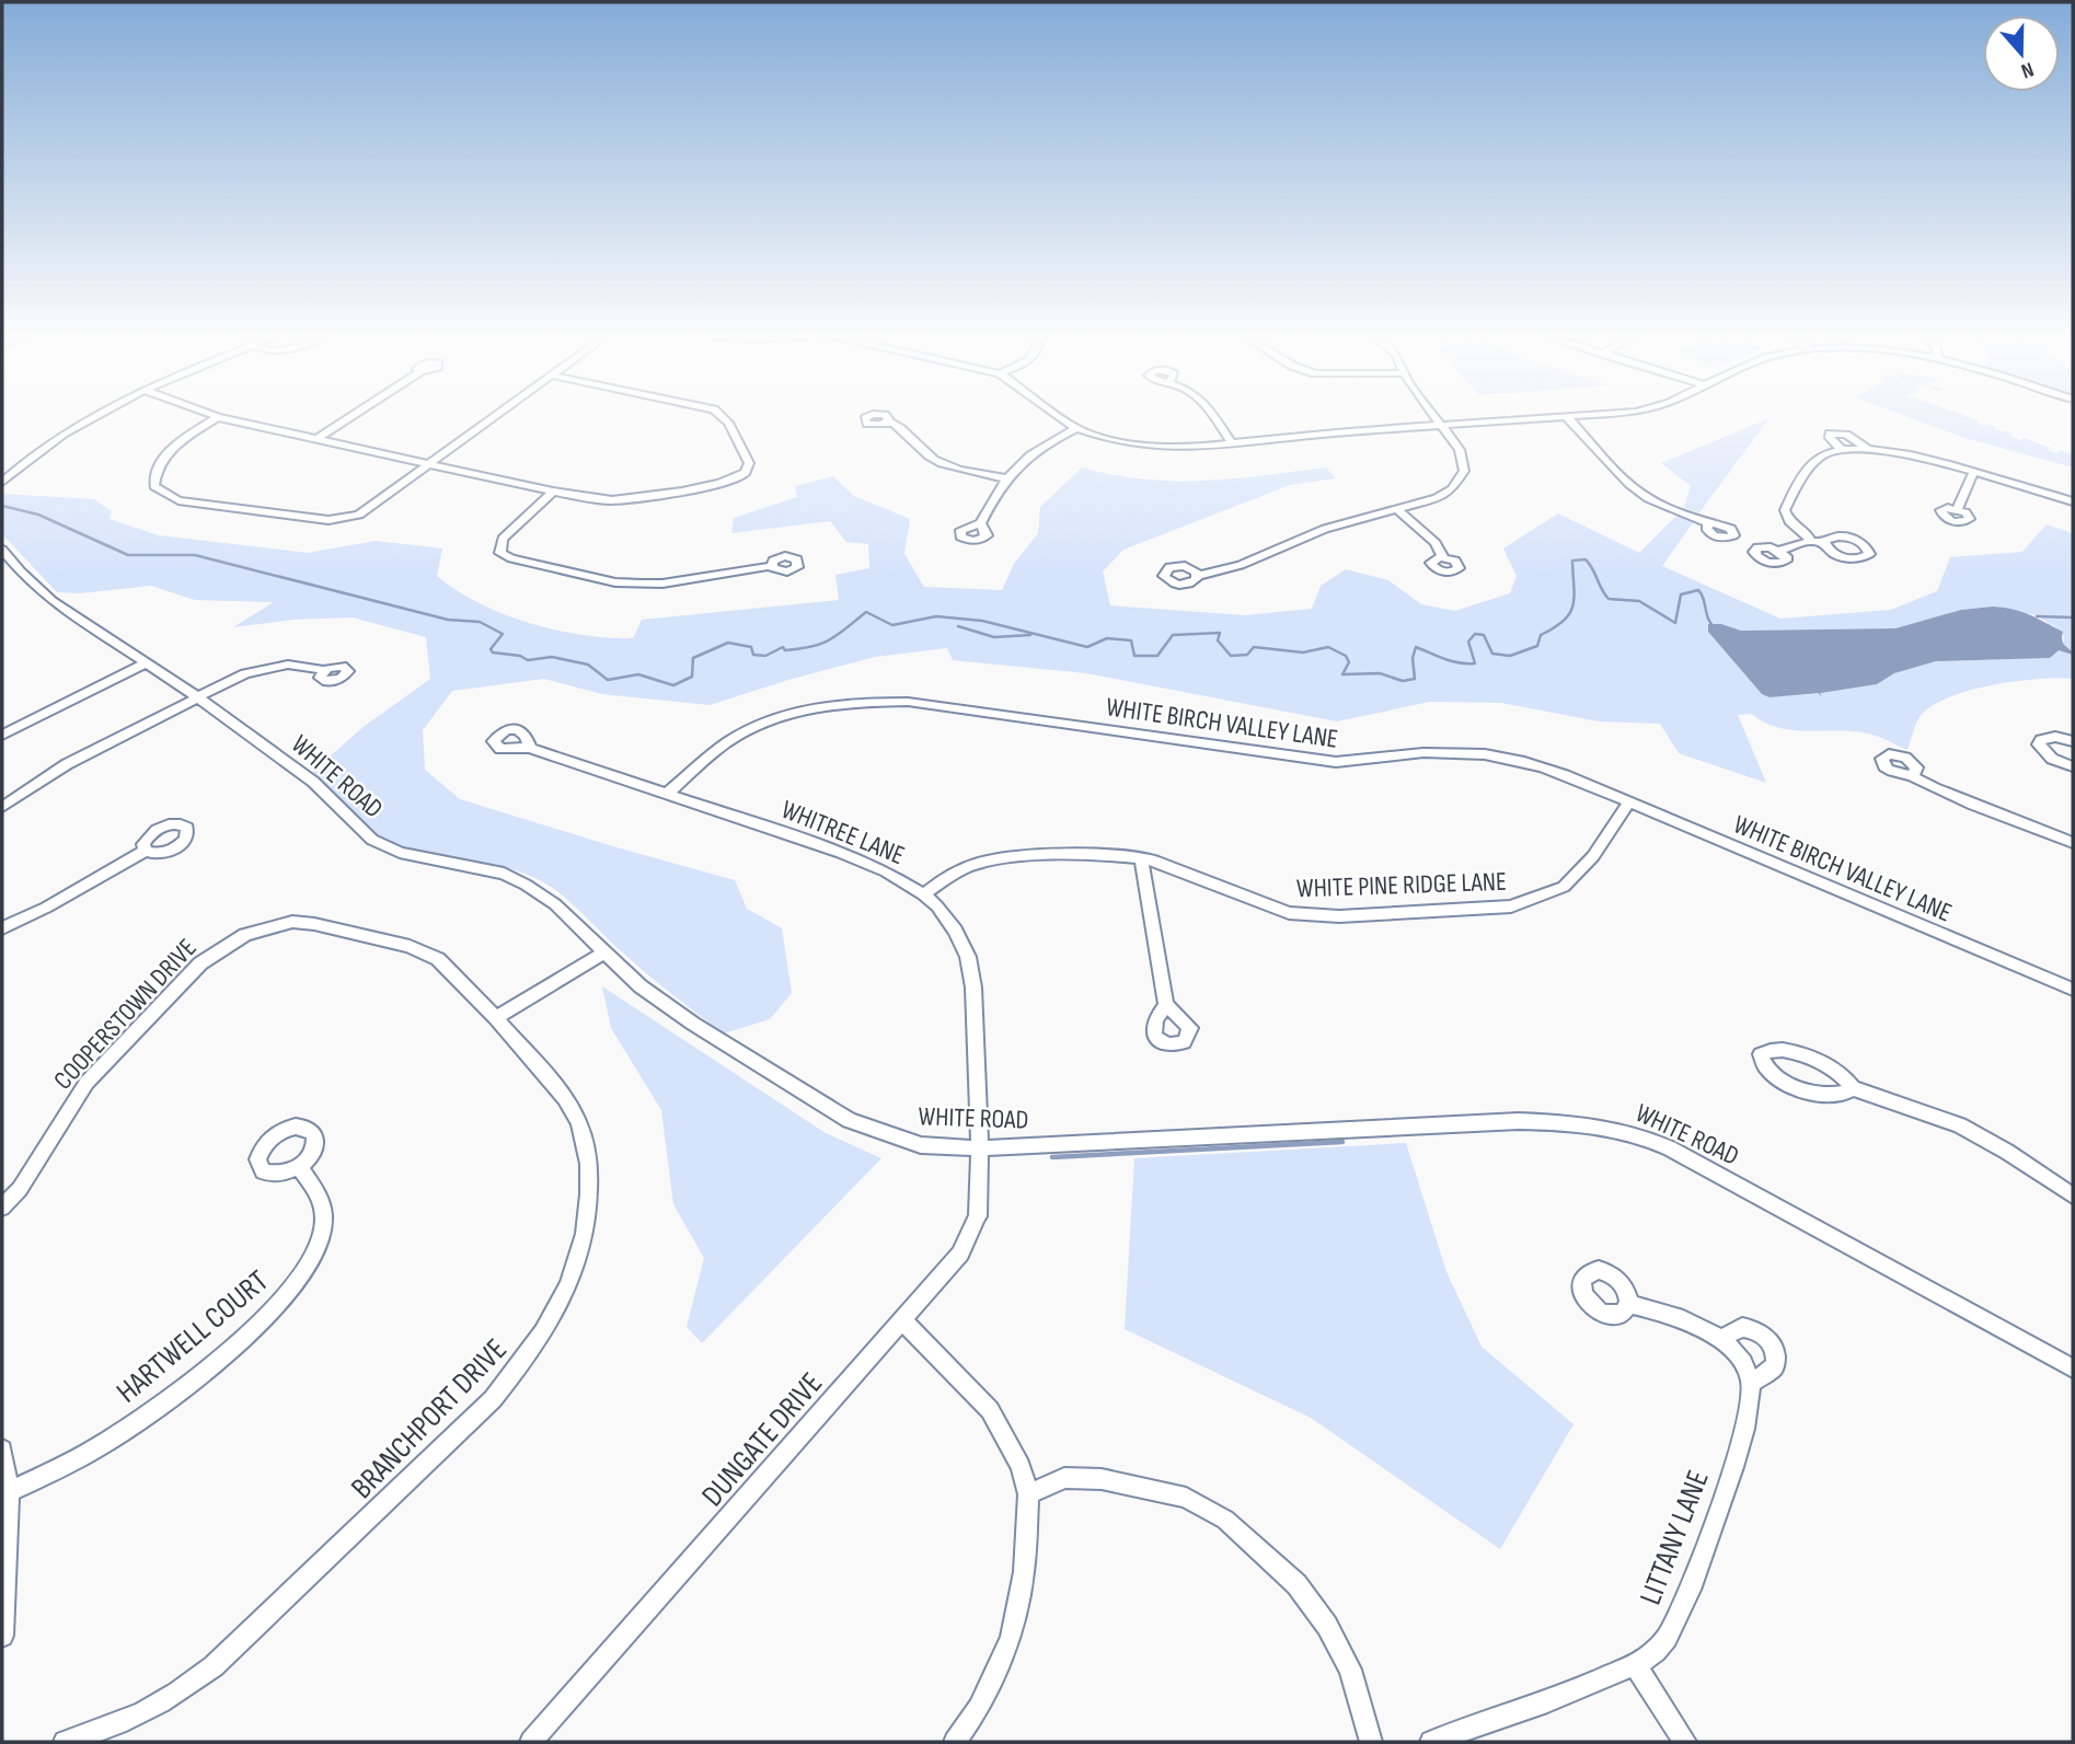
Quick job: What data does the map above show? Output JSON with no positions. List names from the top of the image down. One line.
{"streets":{"street":["WHITE BIRCH VALLEY LANE","WHITE ROAD","WHITREE LANE","WHITE PINE RIDGE LANE","COOPERSTOWN DRIVE","HARTWELL COURT","BRANCHPORT DRIVE","DUNGATE DRIVE","LITTANY LANE"]},"crossings":[["WHITE BIRCH VALLEY LANE","WHITREE LANE"],["WHITE BIRCH VALLEY LANE","WHITE PINE RIDGE LANE"],["WHITE ROAD","WHITREE LANE"],["WHITE ROAD","DUNGATE DRIVE"],["WHITREE LANE","WHITE PINE RIDGE LANE"],["WHITREE LANE","DUNGATE DRIVE"],["COOPERSTOWN DRIVE","BRANCHPORT DRIVE"]],"north":"bottom"}
